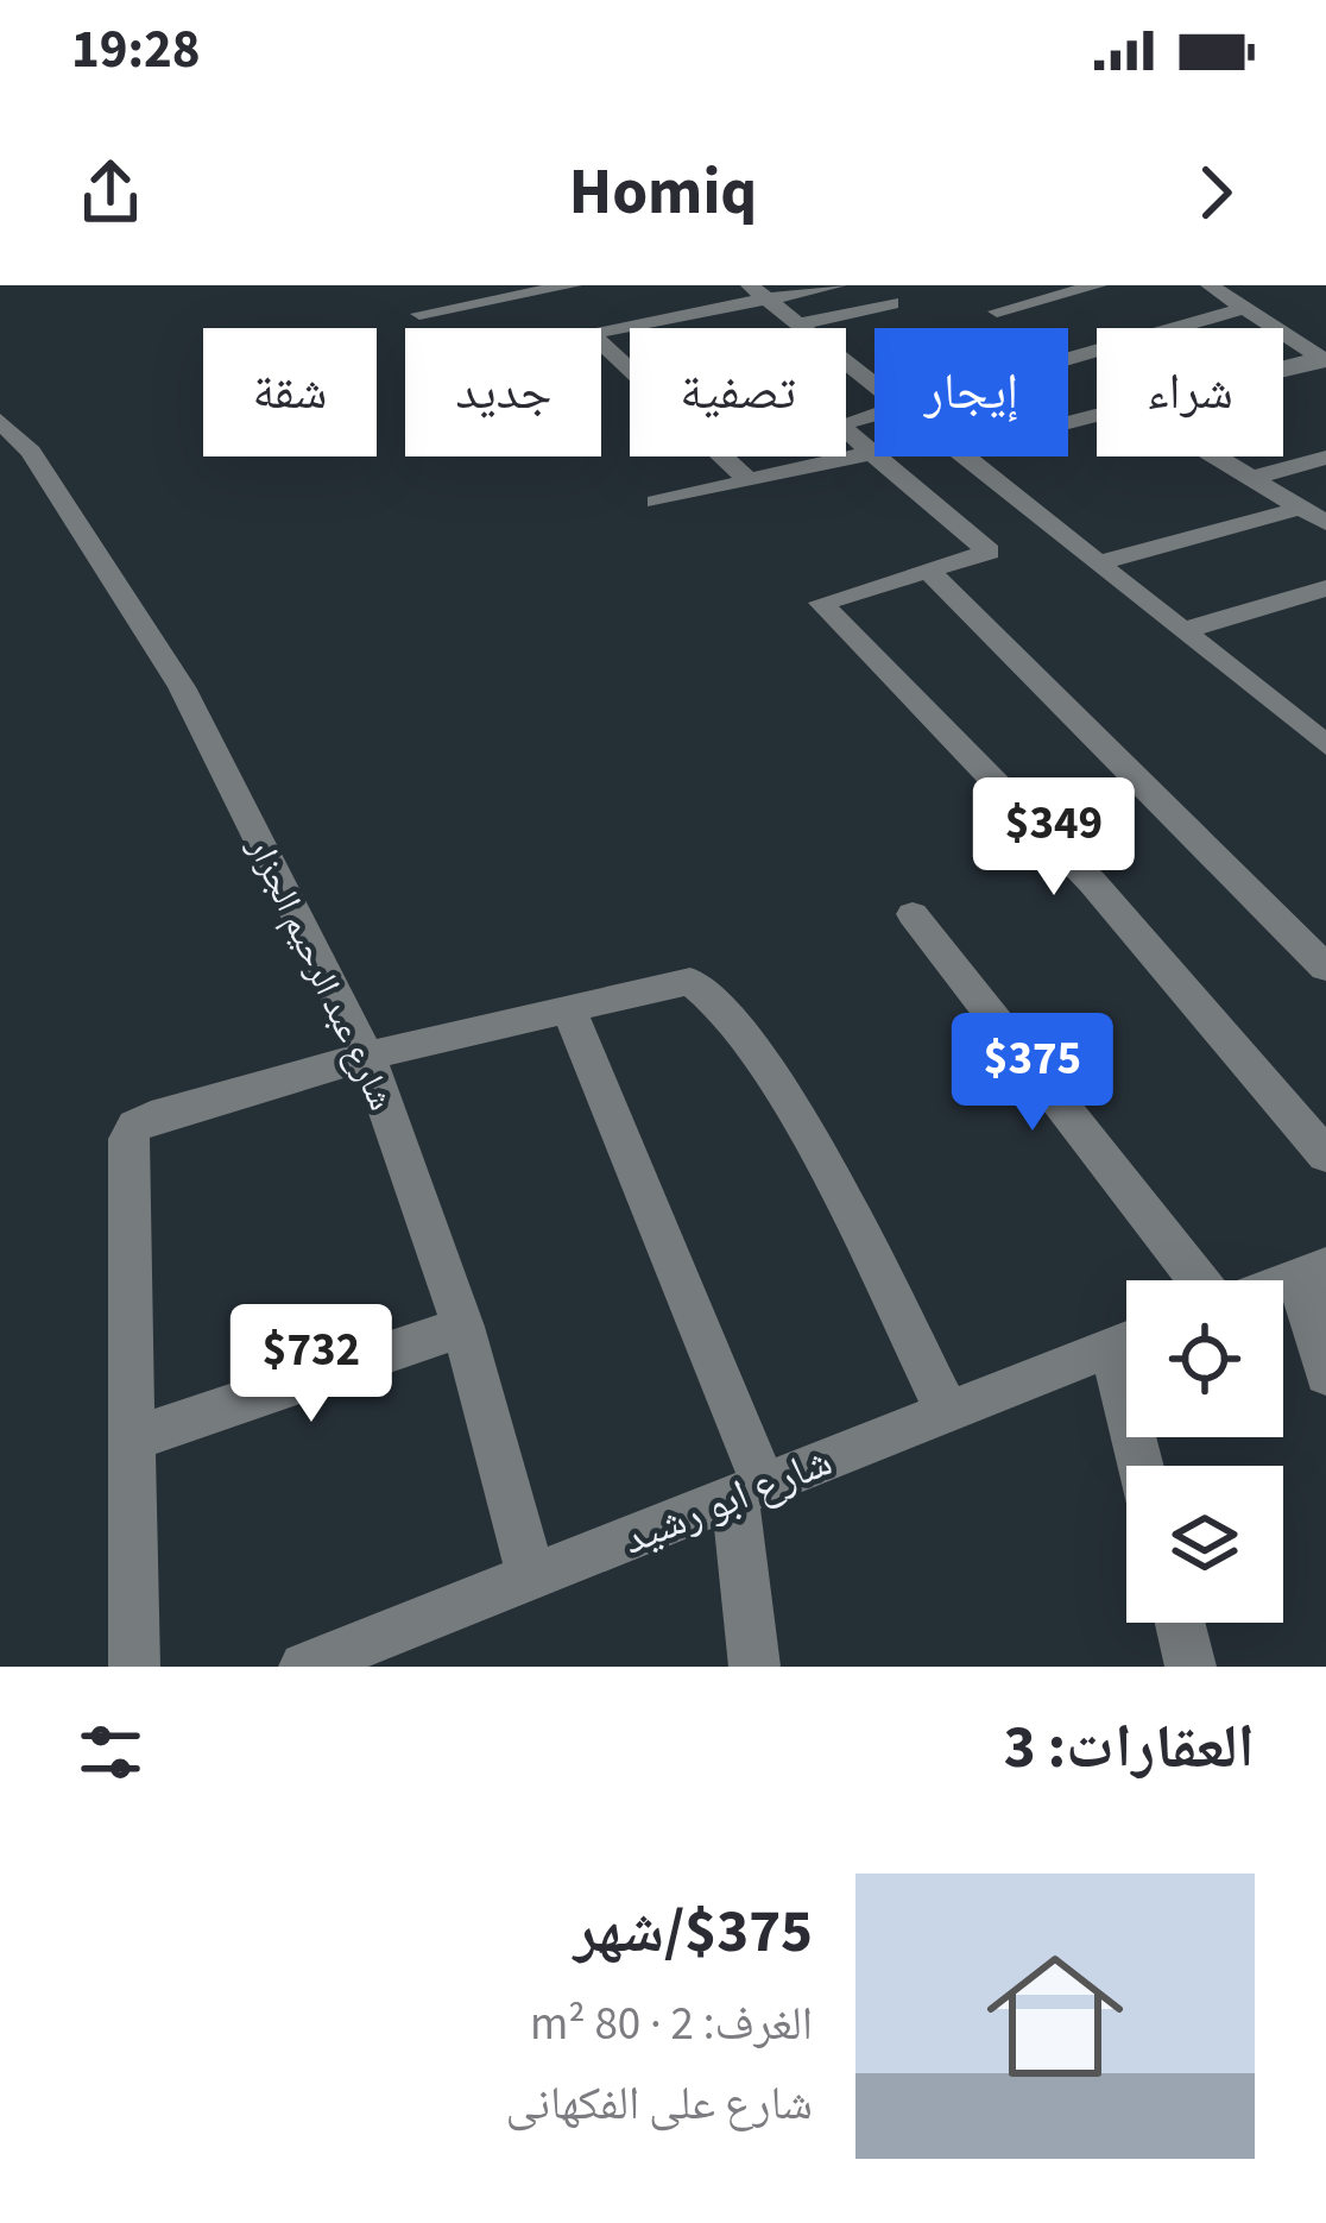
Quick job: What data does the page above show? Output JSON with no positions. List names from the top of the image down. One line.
{"streets":{"street":["شارع عبد الرحيم الجزار","شارع ابو رشيد"]},"crossings":[["شارع عبد الرحيم الجزار","شارع ابو رشيد"]],"page":{"status":"19:28","header":"Homiq","chip":["شراء","إيجار","تصفية","جديد","شقة"],"price":["$349","$375","$732"],"heading":"العقارات: 3","list":[{"name":"$375/شهر","note":"الغرف: 2 · 80 m² · شارع على الفكهانى"}]}}
